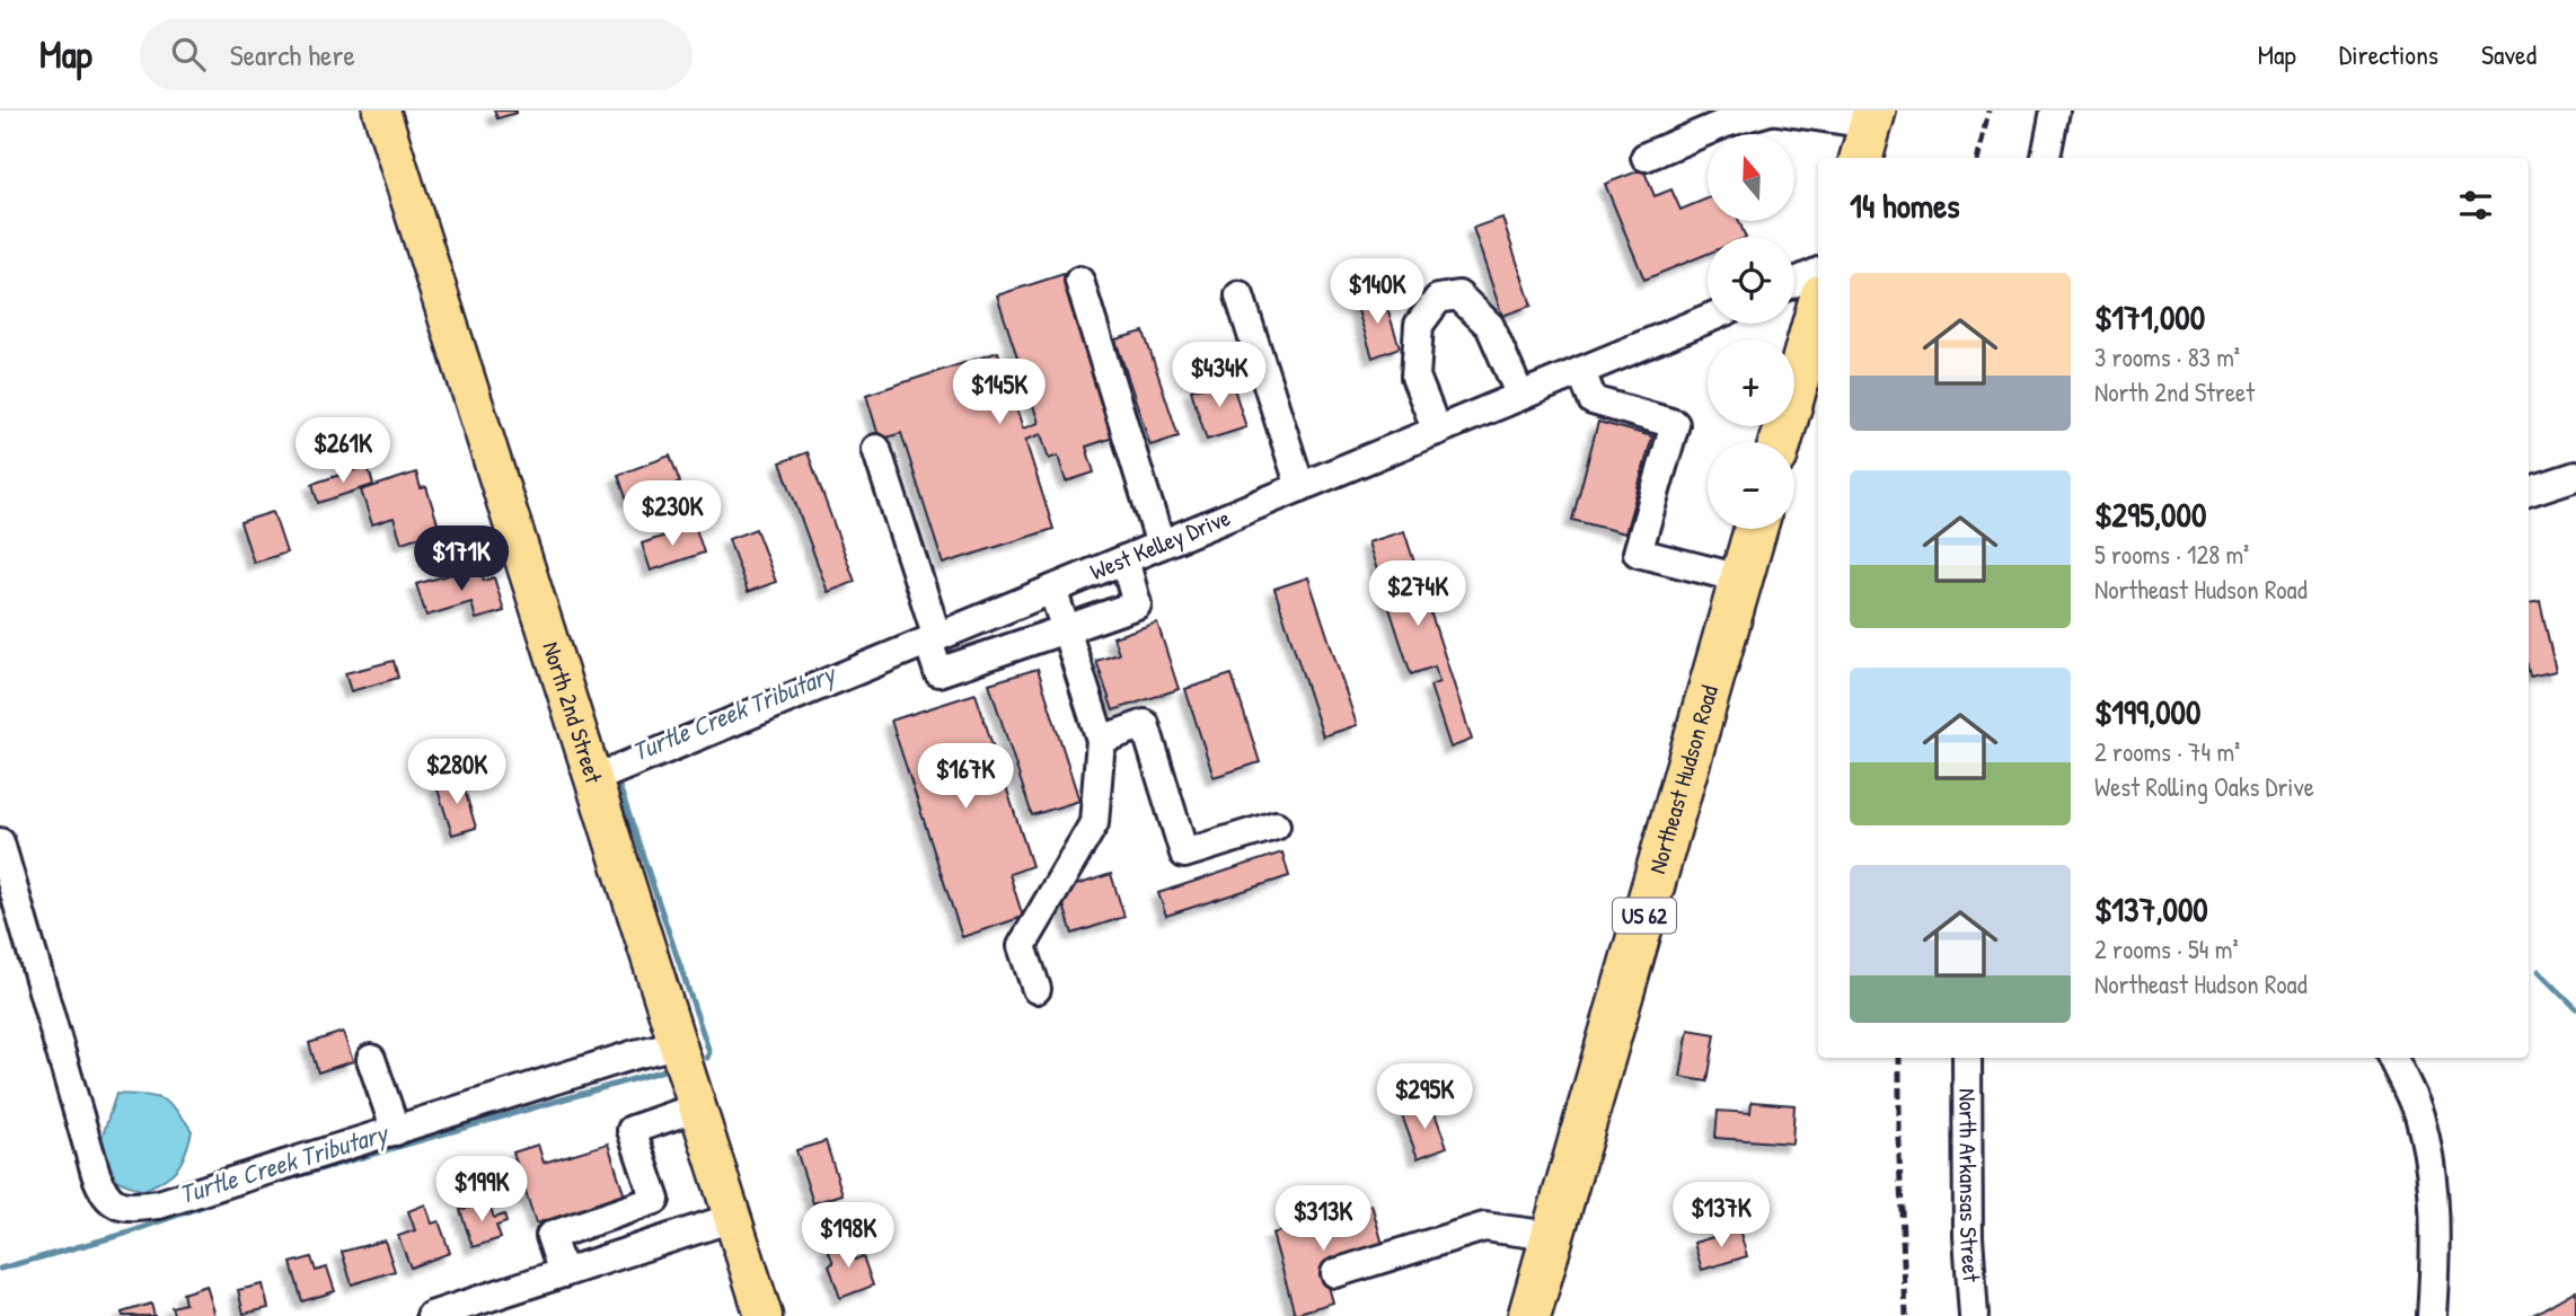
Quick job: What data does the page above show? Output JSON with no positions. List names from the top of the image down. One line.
{"streets":{"highway":["Northeast Hudson Road","US 62"],"main road":["North 2nd Street"],"street":["West Kelley Drive","North Arkansas Street"]},"crossings":[["West Kelley Drive","North 2nd Street"]],"water":["Turtle Creek Tributary"],"north":"top","page":{"header":"Map","search":"Search here","nav":["Map","Directions","Saved"],"map_buttons":["+","−"],"heading":"14 homes","list":[{"name":"$171,000","note":"3 rooms · 83 m² · North 2nd Street"},{"name":"$295,000","note":"5 rooms · 128 m² · Northeast Hudson Road"},{"name":"$199,000","note":"2 rooms · 74 m² · West Rolling Oaks Drive"},{"name":"$137,000","note":"2 rooms · 54 m² · Northeast Hudson Road"}],"price":["$140K","$434K","$145K","$261K","$230K","$171K","$274K","$280K","$167K","$295K","$199K","$137K","$313K","$198K"]}}
